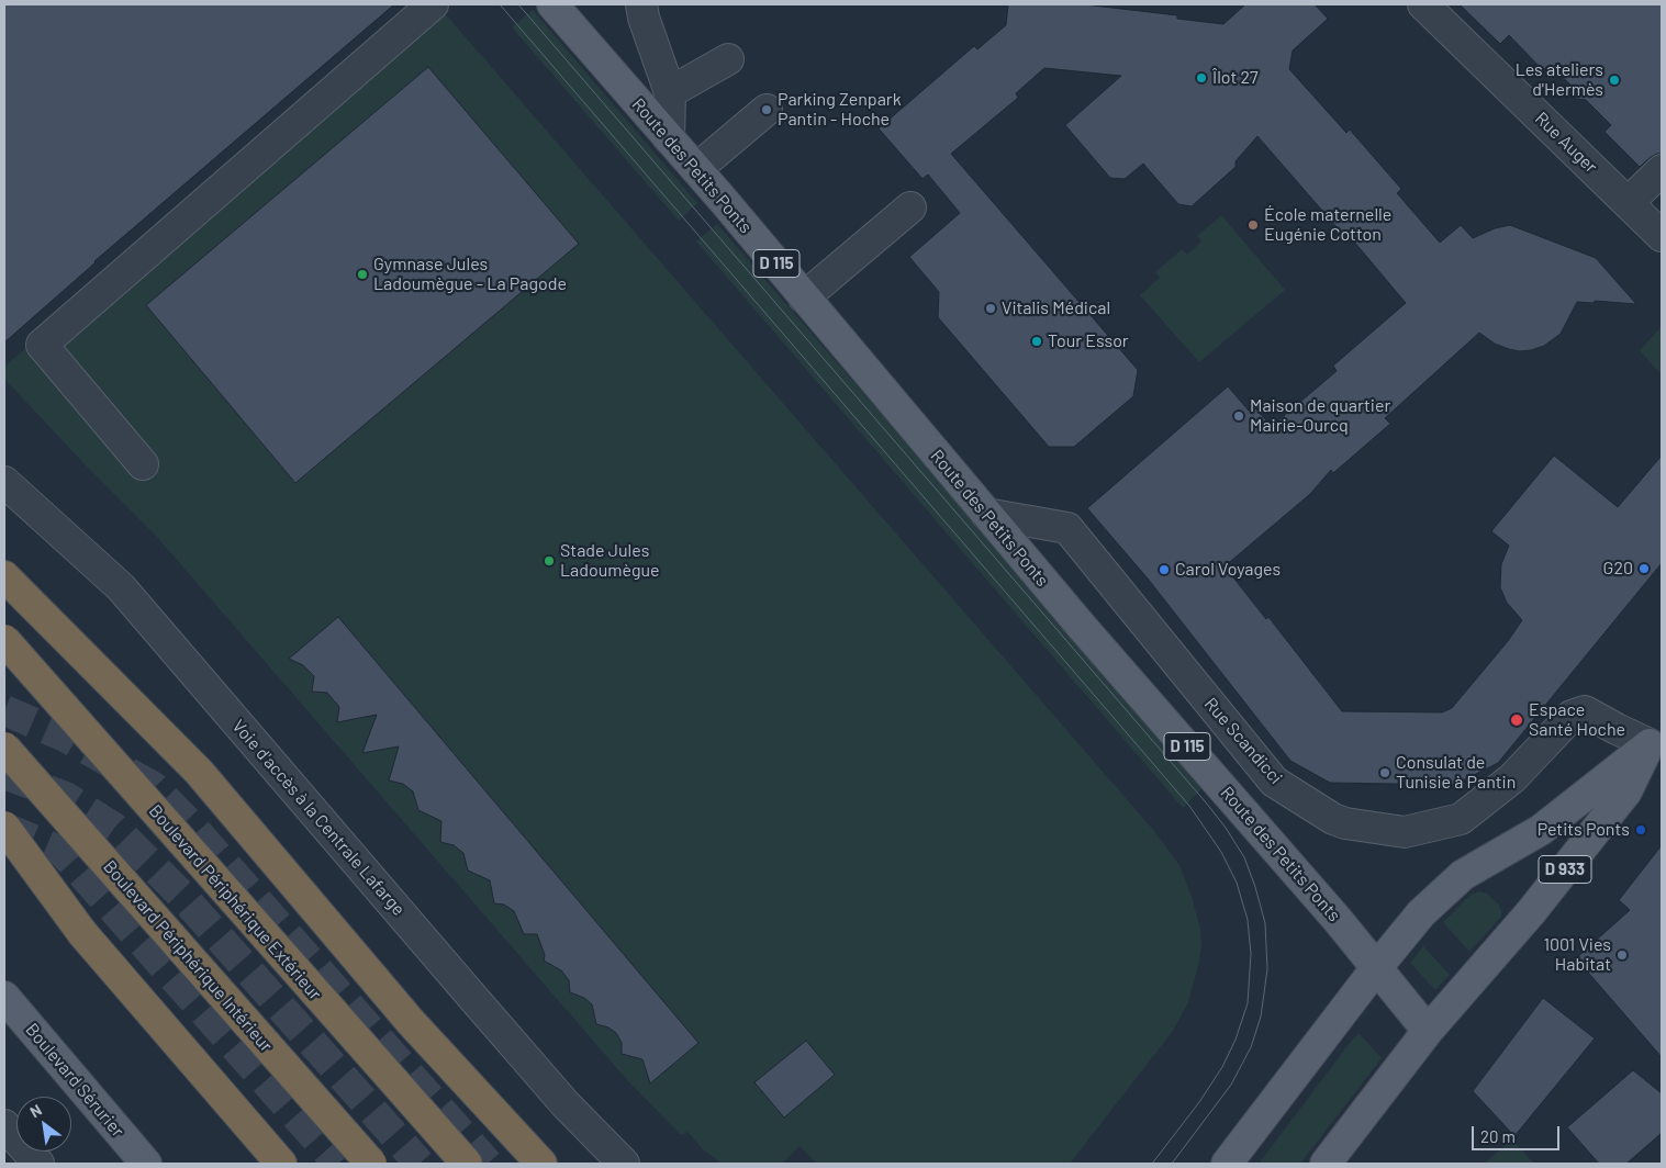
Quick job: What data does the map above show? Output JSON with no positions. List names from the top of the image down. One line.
{"streets":{"highway":["Boulevard Périphérique Extérieur","Boulevard Périphérique Intérieur"],"main road":["Route des Petits Ponts","D 115","D 933","Boulevard Sérurier"],"street":["Rue Auger","Rue Scandicci","Voie d'accès à la Centrale Lafarge"]},"crossings":[["Route des Petits Ponts","Rue Scandicci"],["Route des Petits Ponts","D 933"],["Rue Scandicci","D 933"]],"places":["Îlot 27","Les ateliers d'Hermès","Parking Zenpark Pantin - Hoche","École maternelle Eugénie Cotton","Gymnase Jules Ladoumègue - La Pagode","Vitalis Médical","Tour Essor","Maison de quartier Mairie-Ourcq","Stade Jules Ladoumègue","G20","Carol Voyages","Espace Santé Hoche","Consulat de Tunisie à Pantin","Petits Ponts","1001 Vies Habitat"],"scale_bar":"20 m","north":"top left"}
